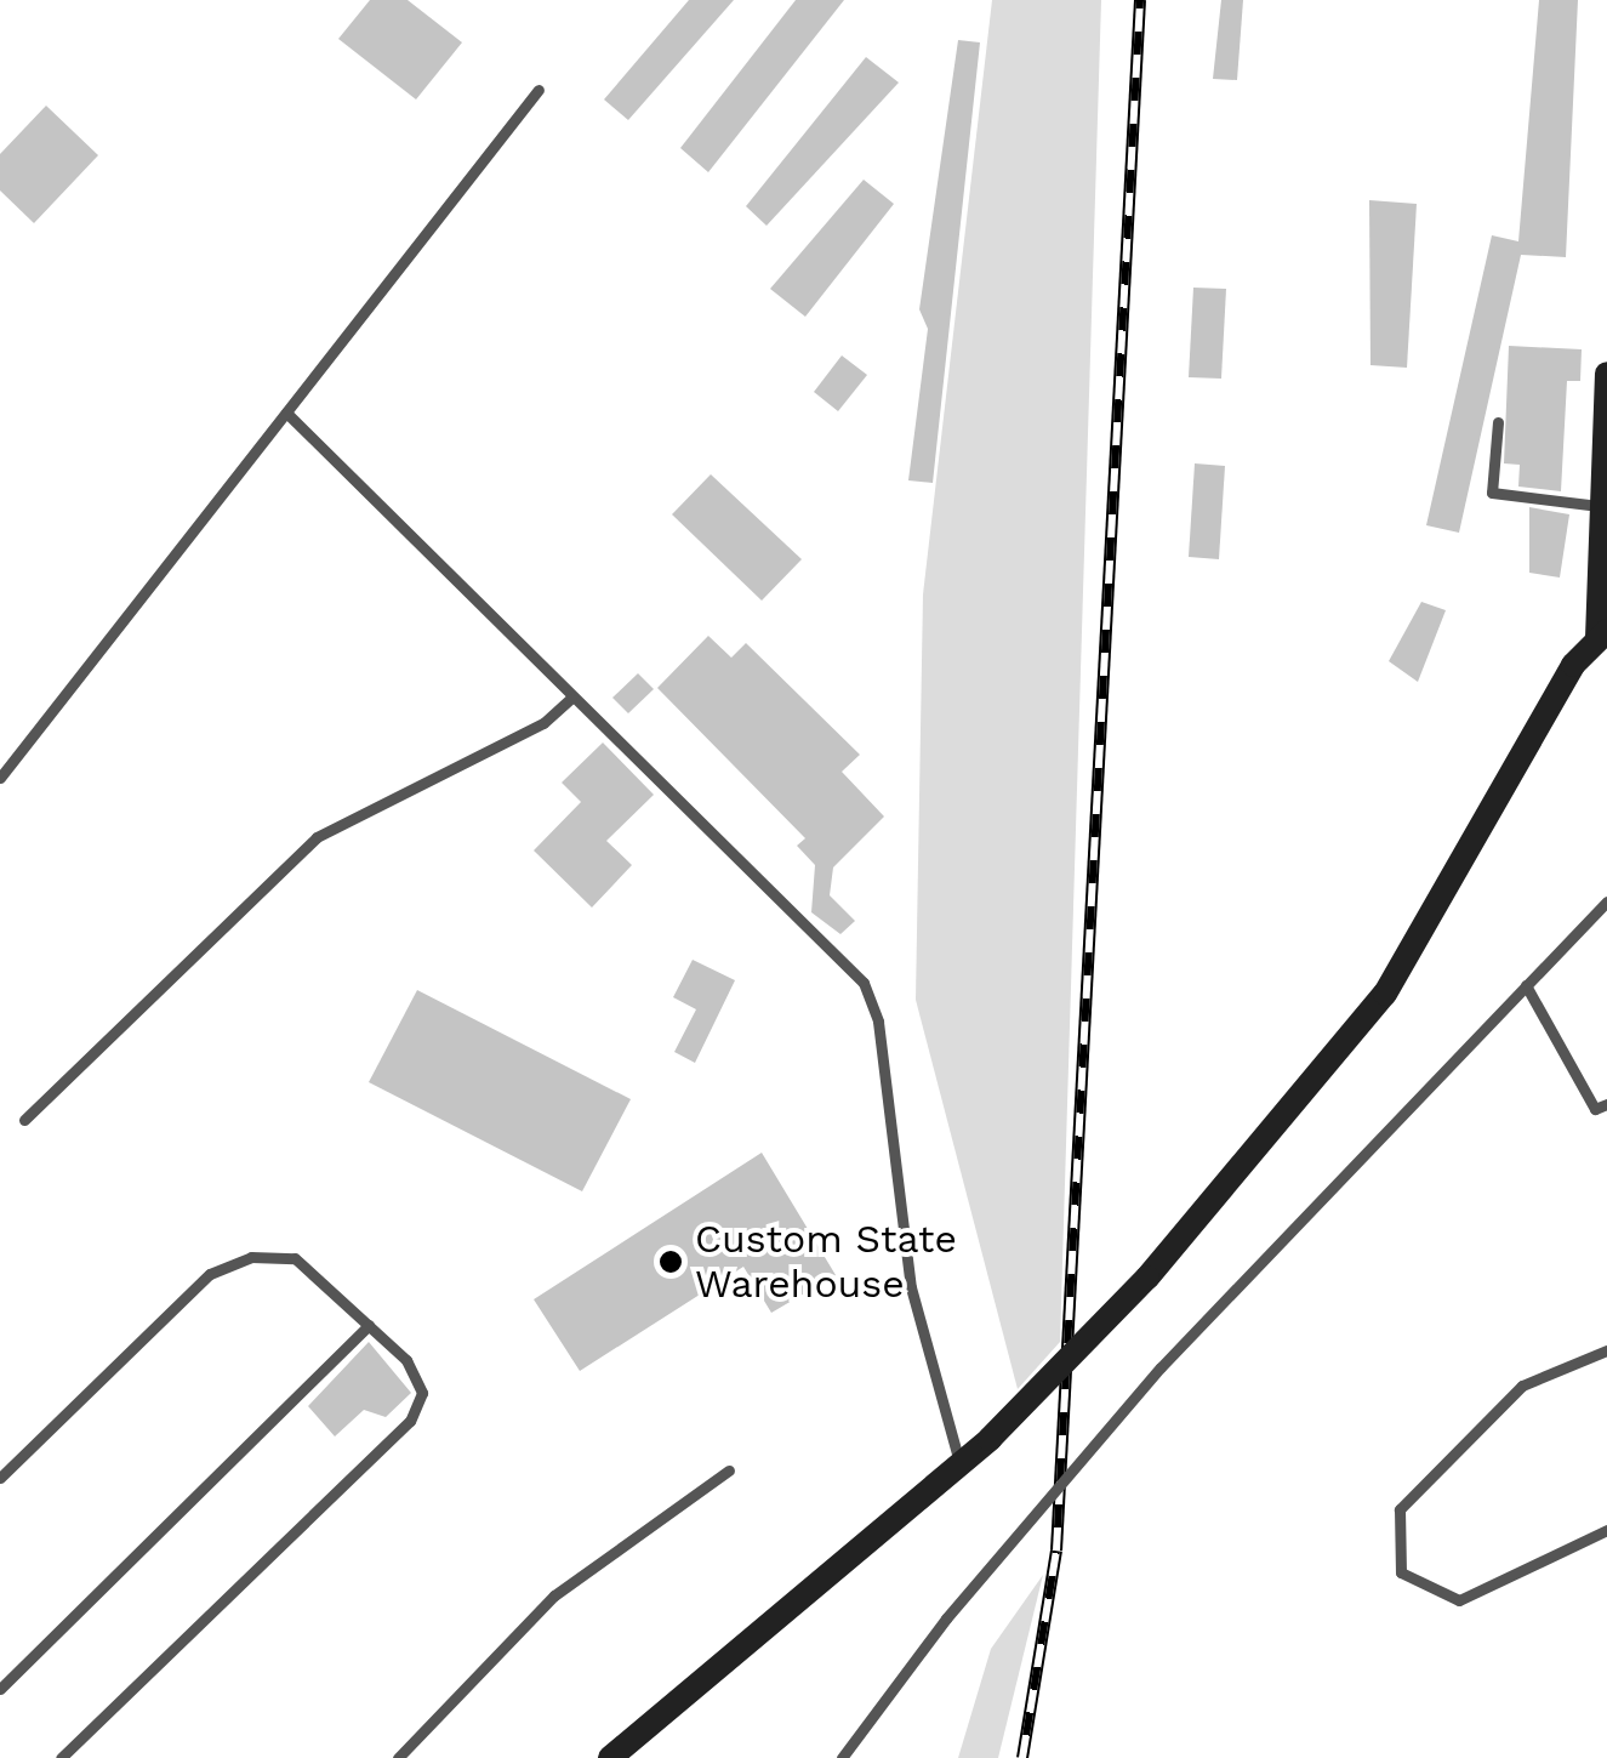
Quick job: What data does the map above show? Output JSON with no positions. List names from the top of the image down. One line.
{"places":["Custom State Warehouse"]}
